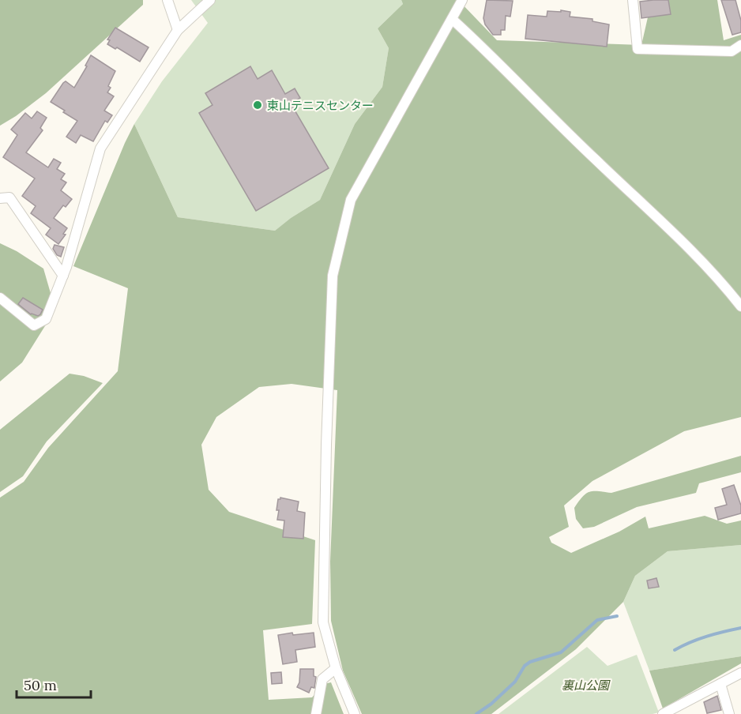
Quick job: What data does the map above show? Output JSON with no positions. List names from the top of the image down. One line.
{"parks":["裏山公園"],"places":["東山テニスセンター"],"scale_bar":"50 m"}
